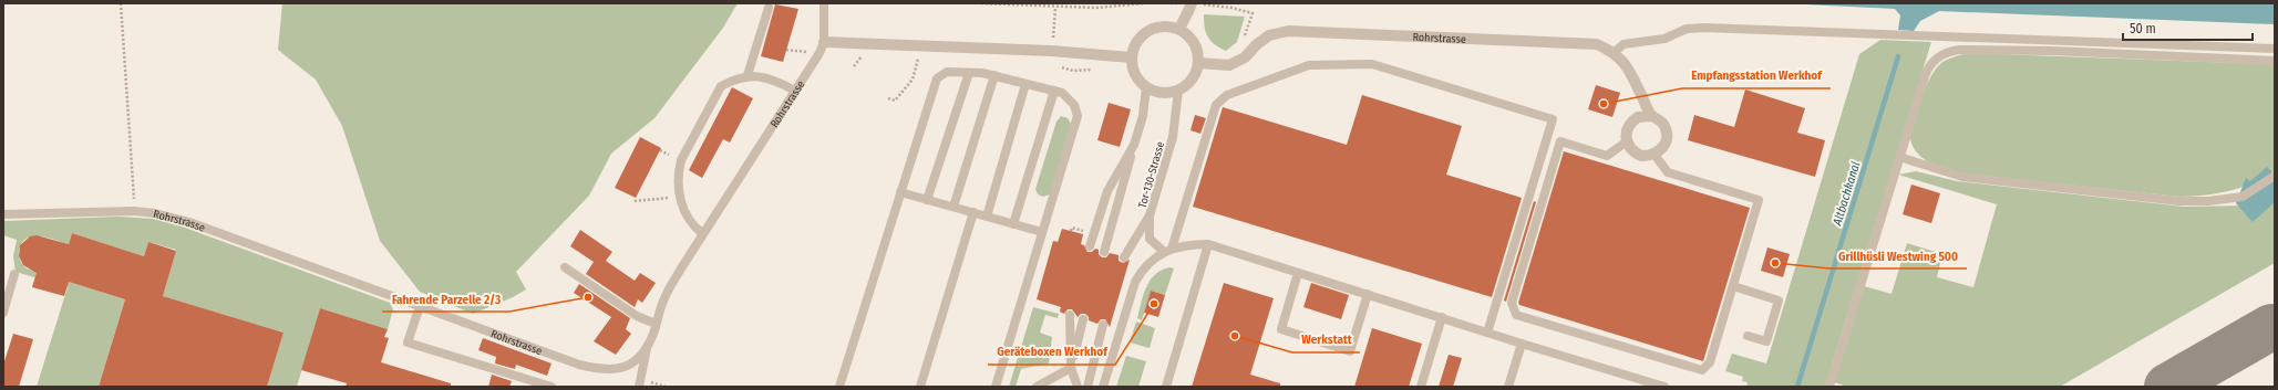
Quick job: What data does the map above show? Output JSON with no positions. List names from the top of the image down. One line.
{"streets":{"street":["Rohrstrasse"],"lane":["Tor-130-Strasse"]},"crossings":[["Rohrstrasse","Tor-130-Strasse"]],"water":["Altbachkanal"],"places":["Empfangsstation Werkhof","Grillhüsli Westwing 500","Fahrende Parzelle 2/3","Geräteboxen Werkhof","Werkstatt"],"scale_bar":"50 m"}
